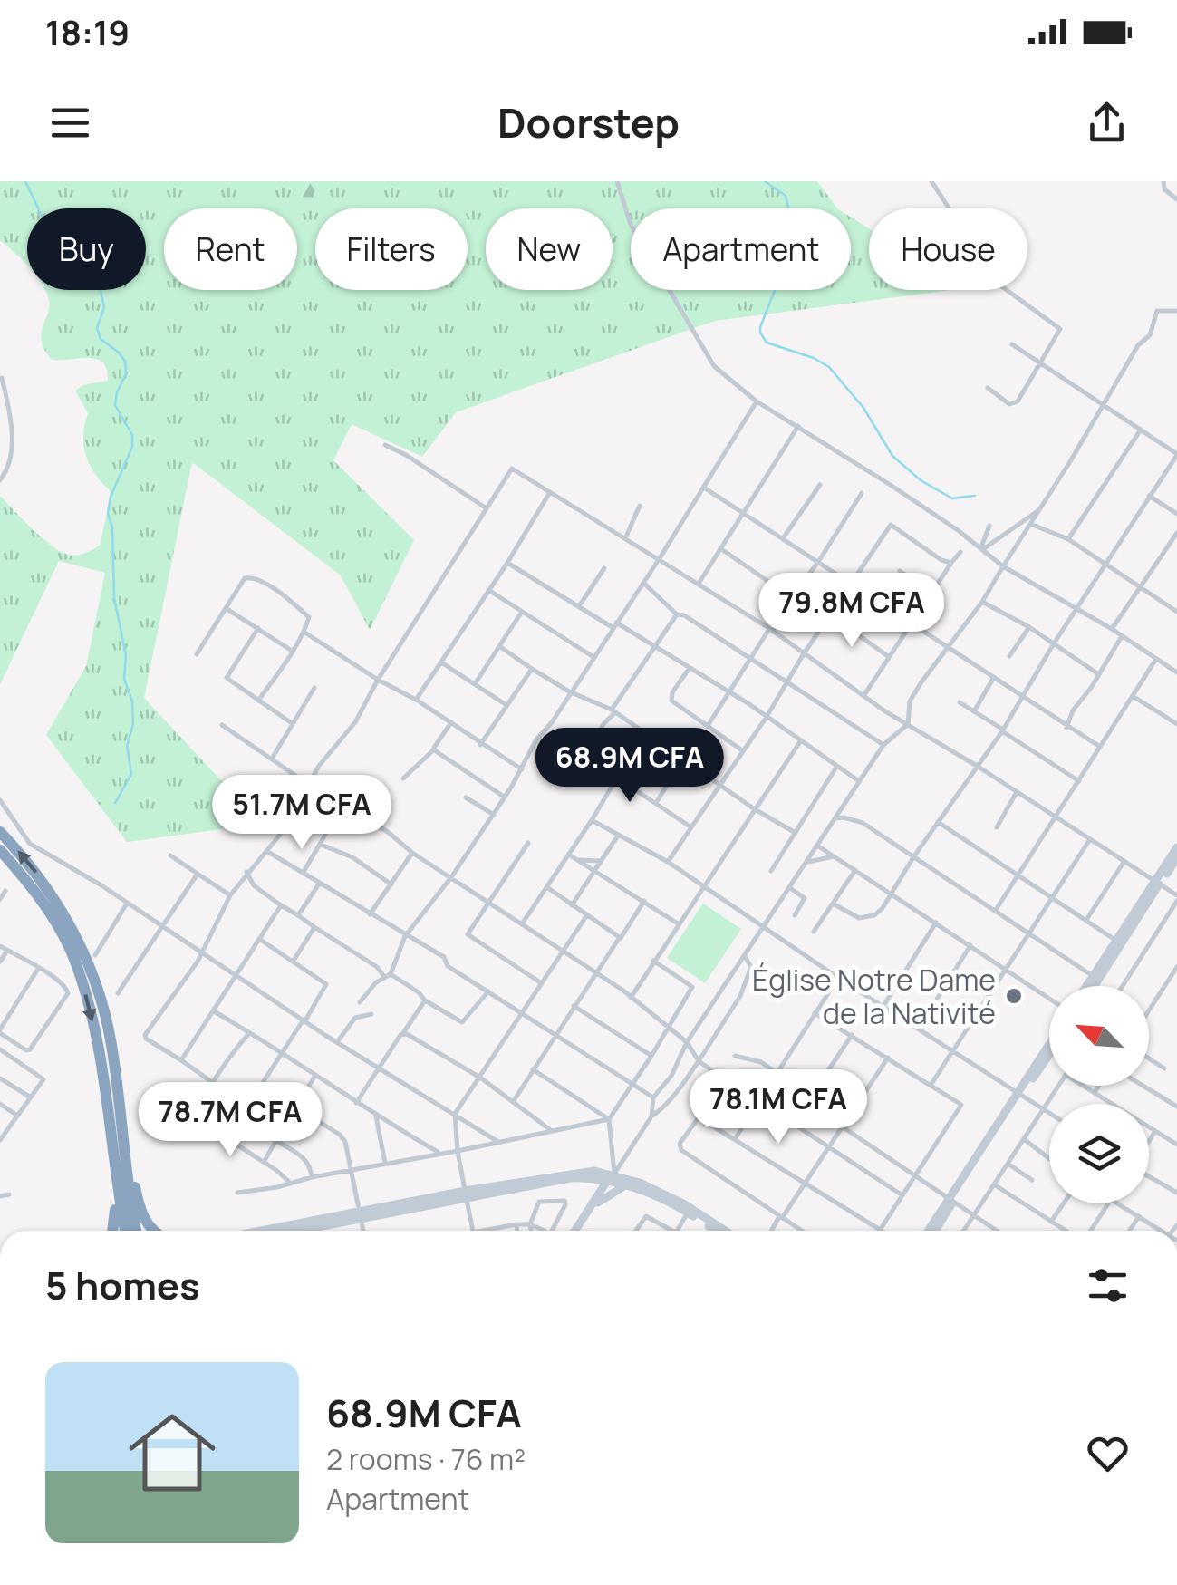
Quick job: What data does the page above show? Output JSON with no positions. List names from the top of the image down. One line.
{"places":["Église Notre Dame de la Nativité"],"north":"top left","page":{"status":"18:19","header":"Doorstep","chip":["Buy","Rent","Filters","New","Apartment","House"],"price":["79.8M CFA","68.9M CFA","51.7M CFA","78.1M CFA","78.7M CFA"],"heading":"5 homes","list":[{"name":"68.9M CFA","note":"2 rooms · 76 m² · Apartment"}]}}
